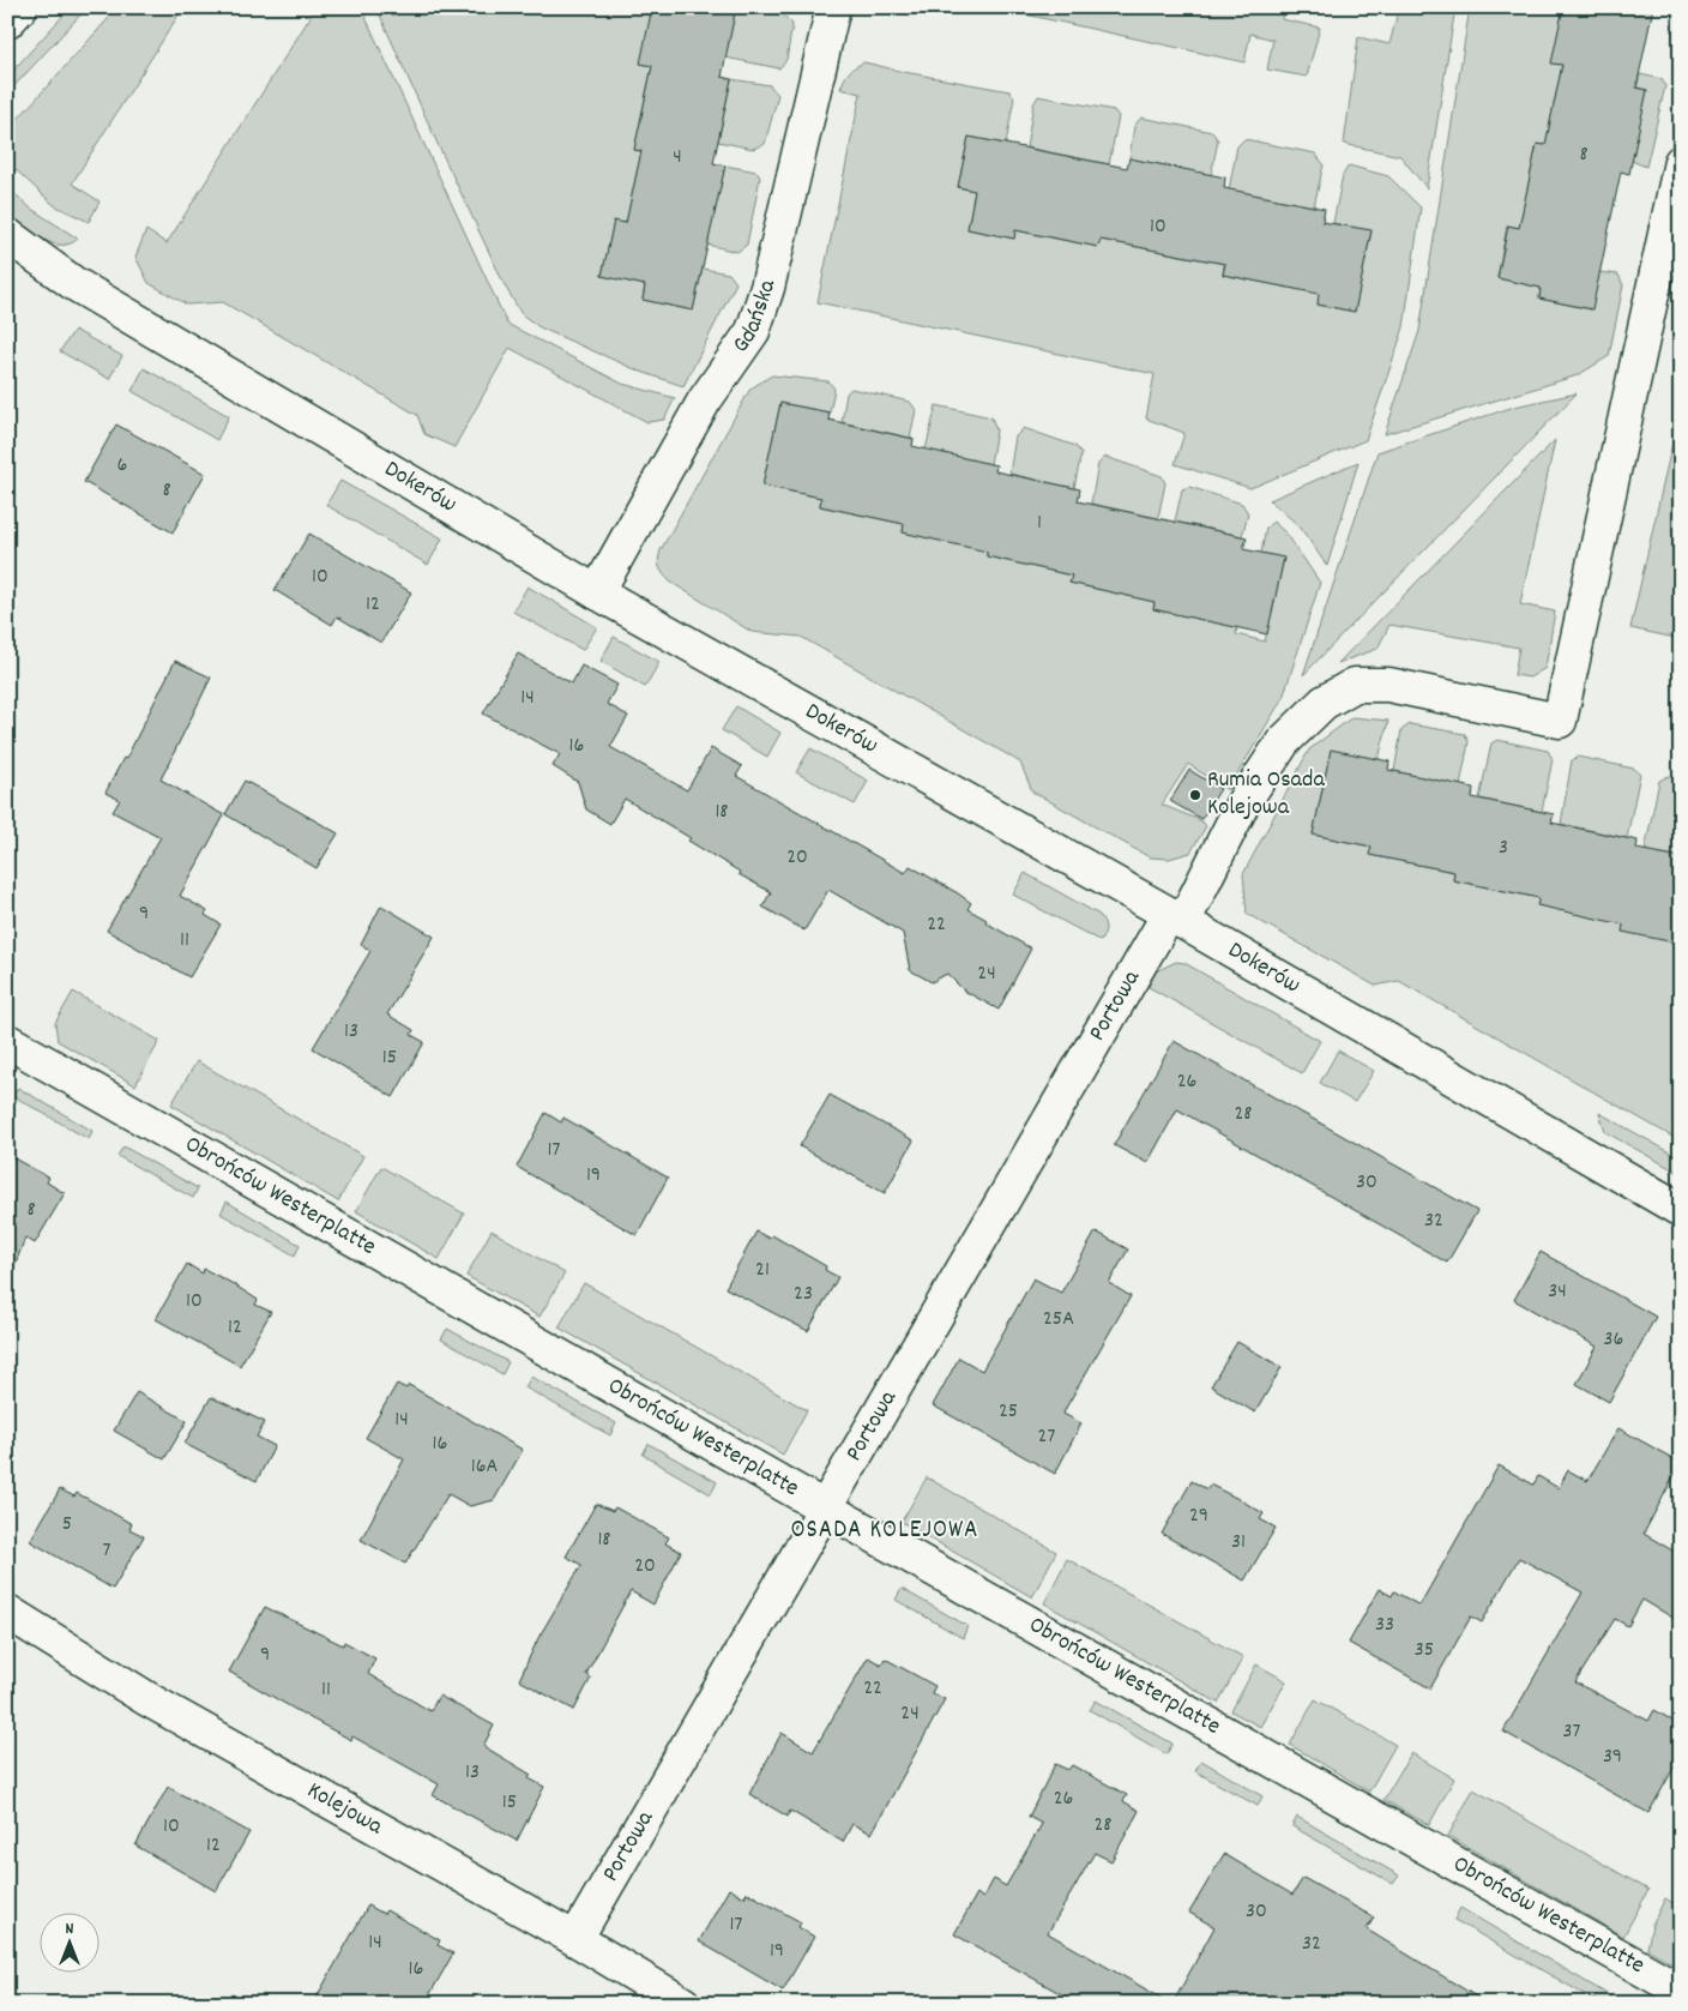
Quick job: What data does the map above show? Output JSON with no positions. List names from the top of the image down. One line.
{"streets":{"street":["Gdańska","Dokerów","Portowa","Obrońców Westerplatte","Kolejowa"]},"crossings":[["Gdańska","Dokerów"],["Dokerów","Portowa"],["Portowa","Obrońców Westerplatte"],["Portowa","Kolejowa"]],"districts":["OSADA KOLEJOWA"],"places":["Rumia Osada Kolejowa"],"house_numbers":["8","4","10","6","8","1","10","12","14","16","18","3","20","9","22","11","24","13","15","26","28","17","19","30","8","32","21","34","23","10","25A","12","36","25","14","27","16","16A","29","5","18","31","7","20","33","35","9","22","11","24","37","39","13","26","15","28","10","12","30","17","14","32","19","16"],"north":"top"}
